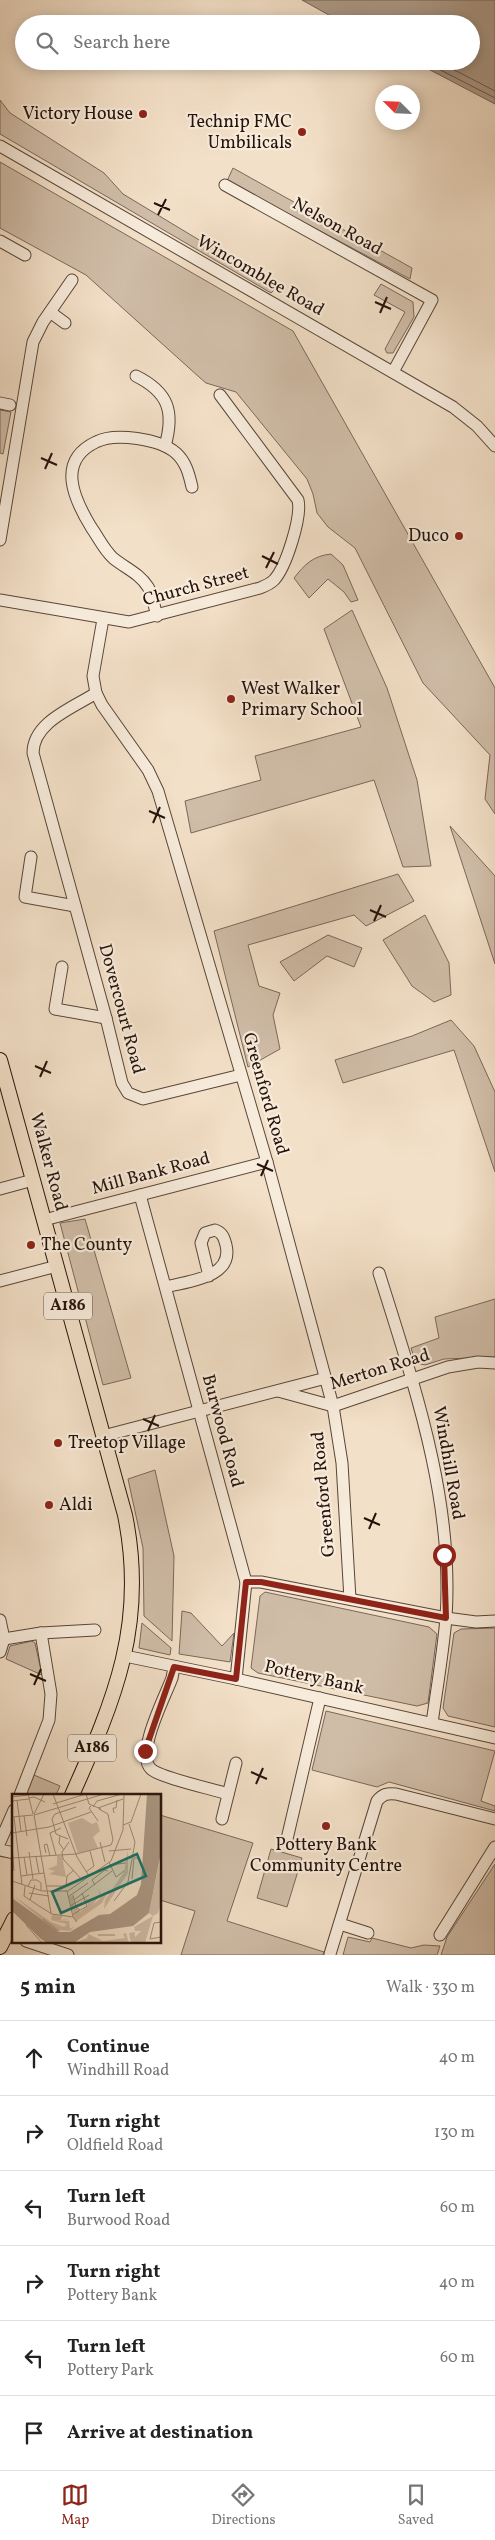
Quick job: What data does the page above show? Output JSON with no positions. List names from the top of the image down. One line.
{"streets":{"main road":["Walker Road","A186"],"street":["Nelson Road","Wincomblee Road","Church Street","Dovercourt Road","Greenford Road","Mill Bank Road","Merton Road","Burwood Road","Windhill Road","Pottery Bank"]},"crossings":[["Nelson Road","Wincomblee Road"],["Church Street","Greenford Road"],["Dovercourt Road","Greenford Road"],["Greenford Road","Mill Bank Road"],["Greenford Road","Merton Road"],["Walker Road","Mill Bank Road"],["Walker Road","Merton Road"],["Walker Road","Pottery Bank"],["Mill Bank Road","Burwood Road"],["Merton Road","Burwood Road"],["Merton Road","Windhill Road"],["Burwood Road","Pottery Bank"],["Windhill Road","Pottery Bank"]],"places":["Victory House","Technip FMC Umbilicals","Duco","West Walker Primary School","The County","Treetop Village","Aldi","Pottery Bank Community Centre"],"north":"top left","page":{"search":"Search here","heading":["5 min","Walk · 330 m"],"list":[["Continue","Windhill Road","40 m"],["Turn right","Oldfield Road","130 m"],["Turn left","Burwood Road","60 m"],["Turn right","Pottery Bank","40 m"],["Turn left","Pottery Park","60 m"],"Arrive at destination"],"nav":["Map","Directions","Saved"]}}
